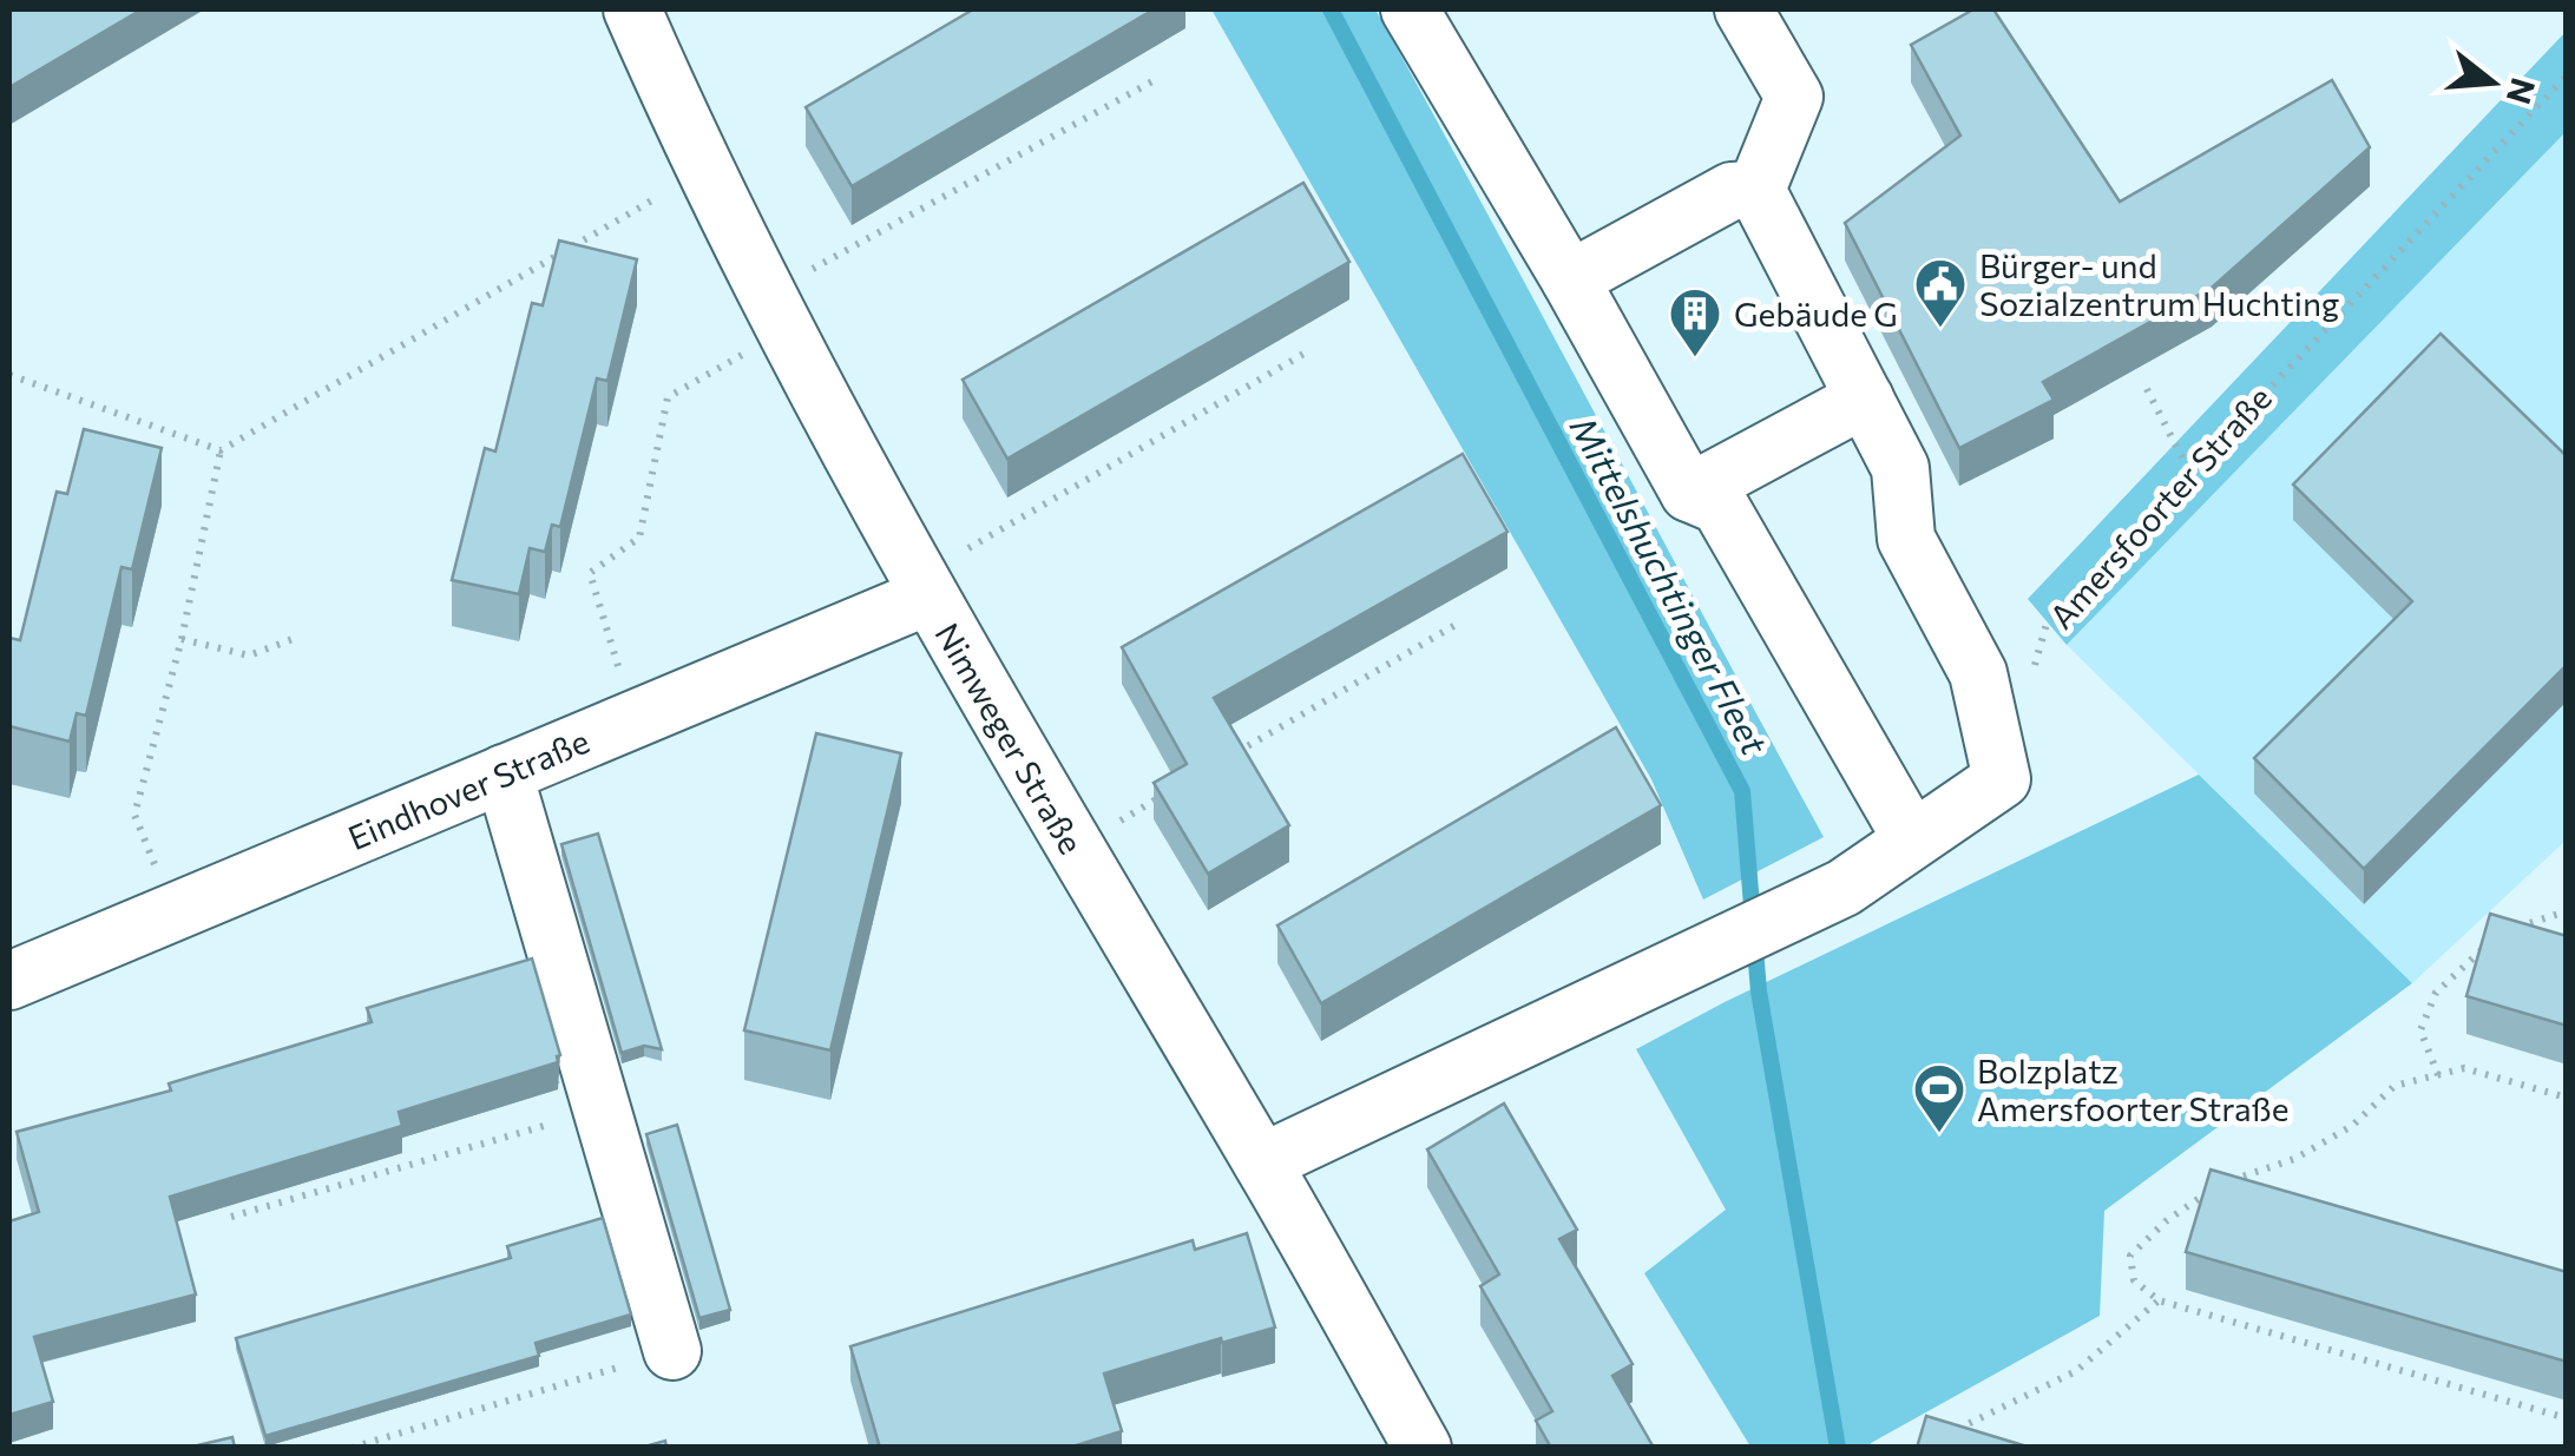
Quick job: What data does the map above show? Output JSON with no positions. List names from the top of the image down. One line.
{"streets":{"street":["Nimweger Straße","Eindhover Straße"],"path":["Amersfoorter Straße"]},"crossings":[["Nimweger Straße","Eindhover Straße"]],"water":["Mittelshuchtinger Fleet"],"places":{"public building":["Bürger- und Sozialzentrum Huchting"],"building":["Gebäude G"],"sports":["Bolzplatz Amersfoorter Straße"]},"north":"right"}
